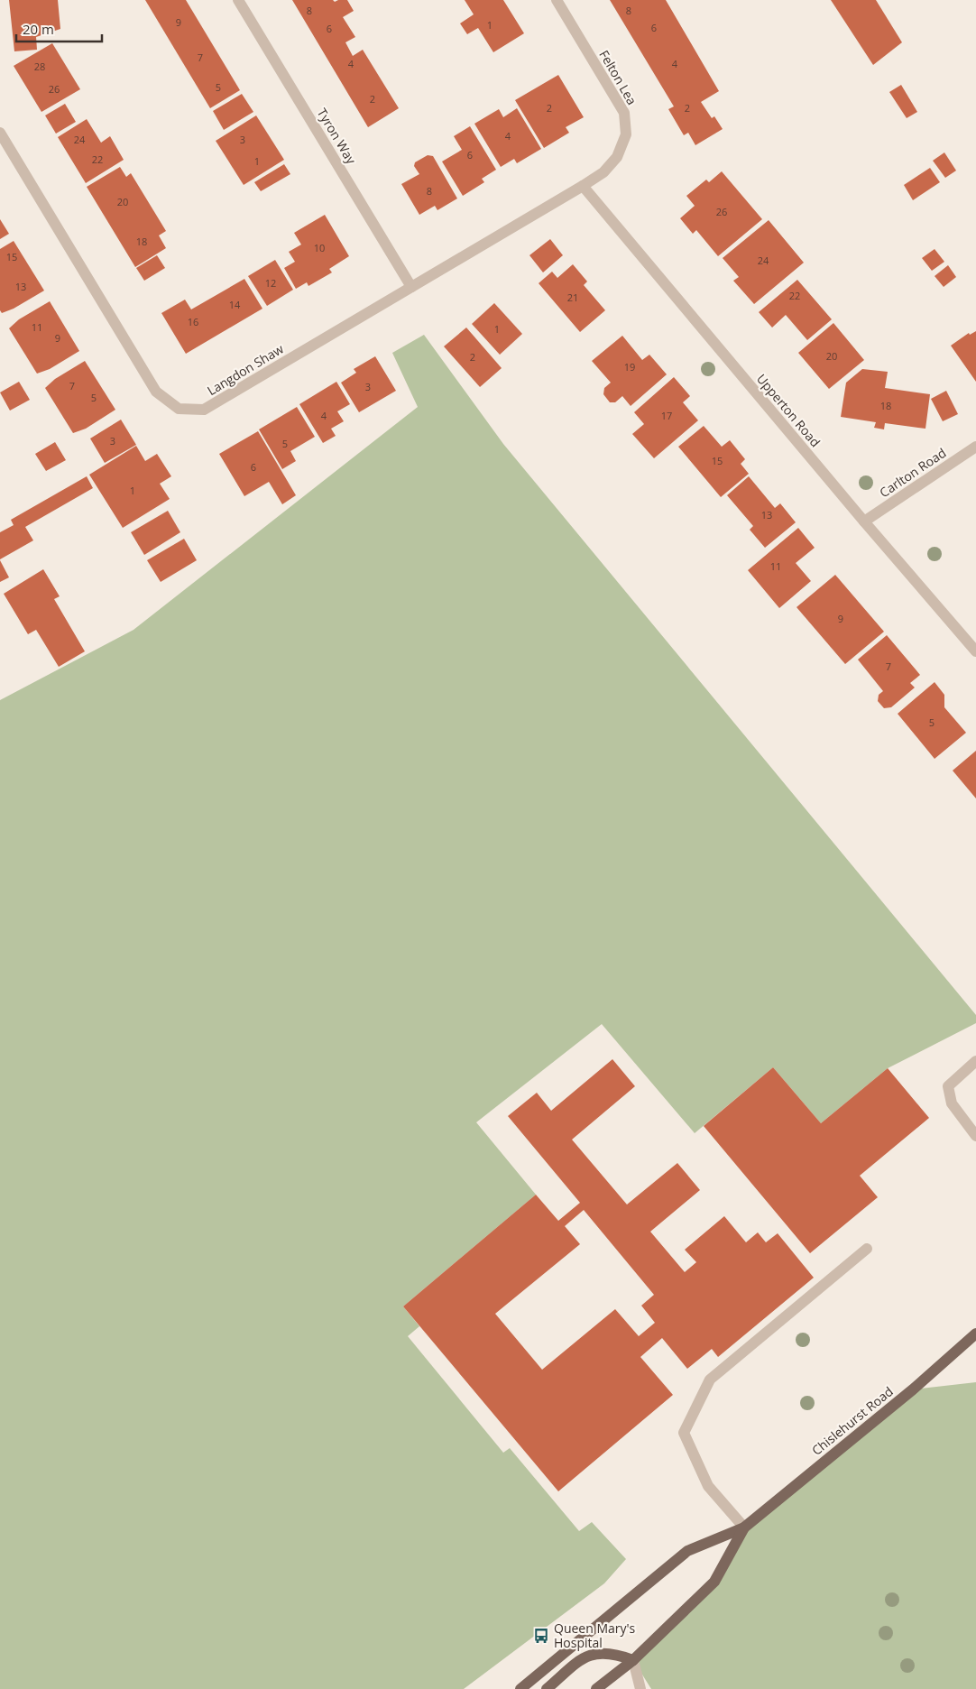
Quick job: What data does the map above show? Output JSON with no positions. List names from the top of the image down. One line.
{"streets":{"main road":["Chislehurst Road"],"street":["Felton Lea","Tyron Way","Langdon Shaw","Upperton Road","Carlton Road"]},"crossings":[["Felton Lea","Langdon Shaw"],["Felton Lea","Upperton Road"],["Tyron Way","Langdon Shaw"],["Langdon Shaw","Upperton Road"],["Upperton Road","Carlton Road"]],"places":{"bus stop":["Queen Mary's Hospital"]},"house_numbers":["8","8","9","1","6","6","7","4","4","28","5","26","2","2","2","4","24","3","6","22","1","8","20","26","18","10","15","24","12","13","22","21","14","16","11","1","9","20","2","19","7","3","5","18","4","17","3","5","15","6","1","13","11","9","7","5"],"scale_bar":"20 m"}
